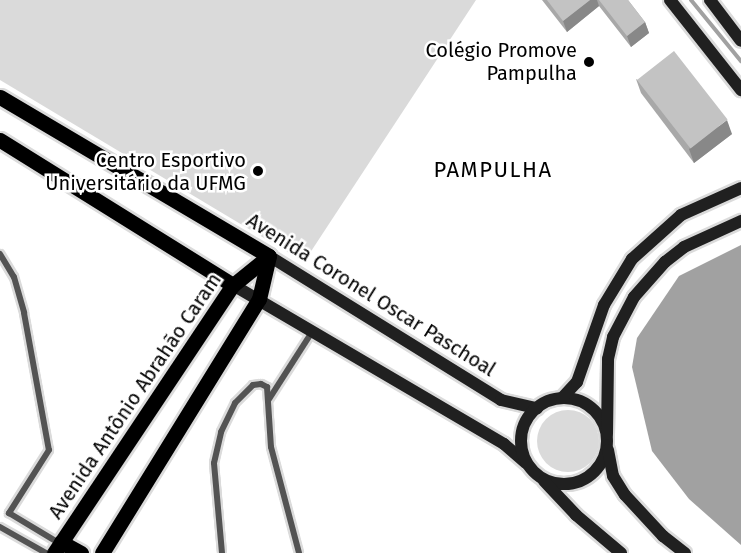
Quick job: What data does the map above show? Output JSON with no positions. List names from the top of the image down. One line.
{"streets":{"main road":["Avenida Coronel Oscar Paschoal","Avenida Antônio Abrahão Caram"]},"crossings":[["Avenida Coronel Oscar Paschoal","Avenida Antônio Abrahão Caram"]],"districts":["PAMPULHA"],"places":["Colégio Promove Pampulha","Centro Esportivo Universitário da UFMG"]}
